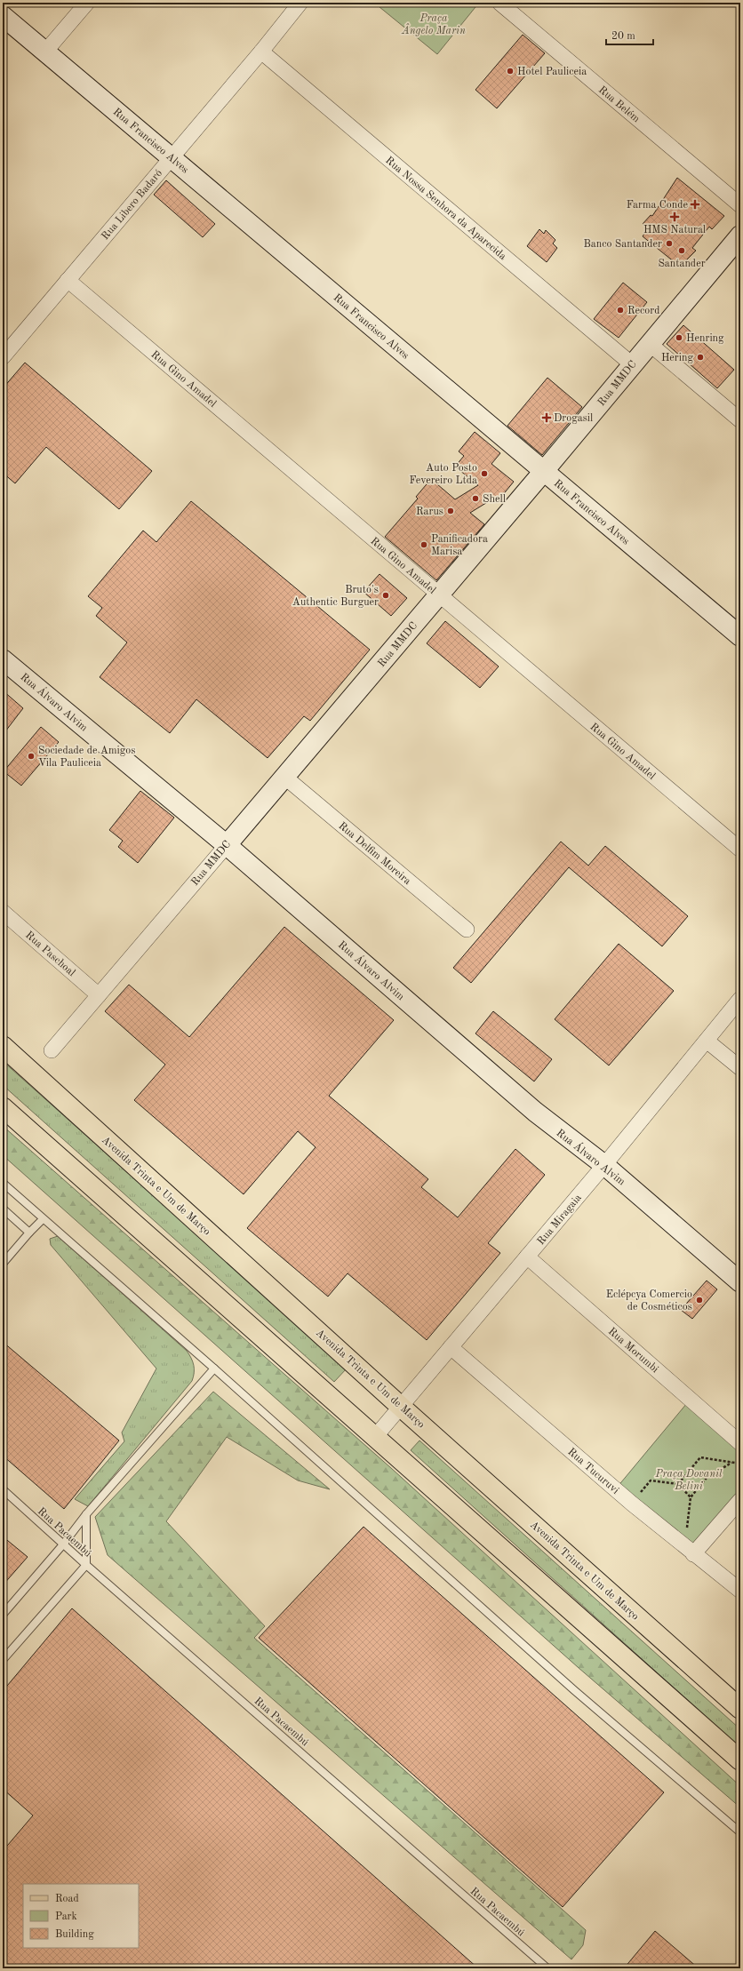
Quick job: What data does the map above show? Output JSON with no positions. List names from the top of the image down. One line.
{"streets":{"main road":["Avenida Trinta e Um de Março"],"street":["Rua Belém","Rua Francisco Alves","Rua Libero Badaró","Rua Nossa Senhora da Aparecida","Rua Gino Amadel","Rua MMDC","Rua Álvaro Alvim","Rua Delfim Moreira","Rua Paschoal","Rua Miragaia","Rua Morumbi","Rua Tucuruvi"],"lane":["Rua Pacaembú"]},"crossings":[["Rua Francisco Alves","Rua Libero Badaró"],["Rua Francisco Alves","Rua MMDC"],["Rua Libero Badaró","Rua Nossa Senhora da Aparecida"],["Rua Libero Badaró","Rua Gino Amadel"],["Rua Nossa Senhora da Aparecida","Rua MMDC"],["Rua Gino Amadel","Rua MMDC"],["Rua MMDC","Rua Álvaro Alvim"],["Rua MMDC","Rua Delfim Moreira"],["Rua MMDC","Rua Paschoal"],["Rua Álvaro Alvim","Rua Miragaia"],["Avenida Trinta e Um de Março","Rua Miragaia"],["Rua Miragaia","Rua Morumbi"],["Rua Miragaia","Rua Tucuruvi"]],"parks":["Praça Ângelo Marin","Praça Dovanil Belini"],"places":{"other":["Hotel Pauliceia","Banco Santander","Santander","Record","Henring","Hering","Auto Posto Fevereiro Ltda","Shell","Rarus","Panificadora Marisa","Bruto's Authentic Burguer","Sociedade de Amigos Vila Pauliceia","Eclépcya Comercio de Cosméticos"],"health":["Farma Conde","HMS Natural","Drogasil"]},"legend":["Road","Park","Building"],"scale_bar":"20 m"}
